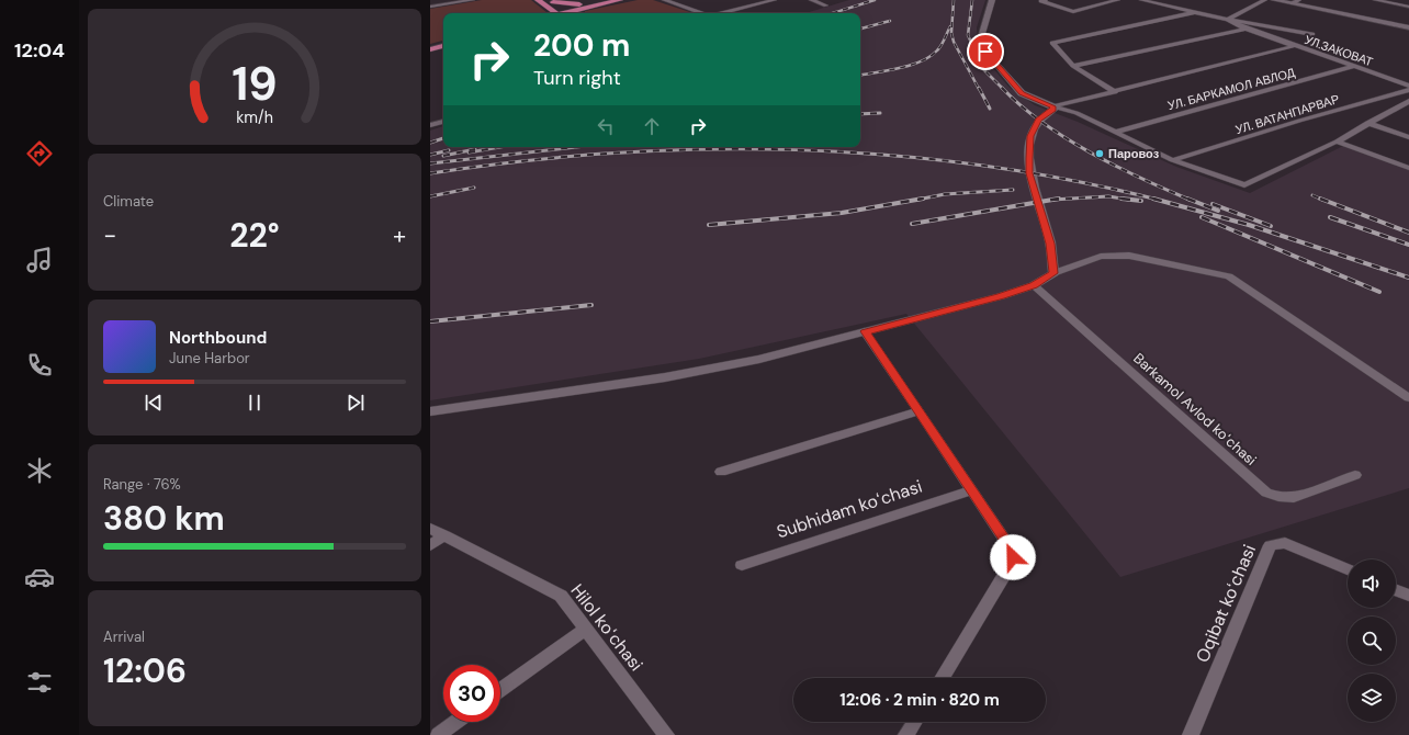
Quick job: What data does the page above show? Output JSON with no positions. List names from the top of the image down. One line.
{"streets":{"street":["УЛ.ЗАКОВАТ","УЛ. БАРКАМОЛ АВЛОД","УЛ. ВАТАНПАРВАР","Barkamol Аvlod koʻchasi","Subhidam koʻchasi","Oqibat koʻchasi","Hilol koʻchasi"]},"crossings":[["УЛ.ЗАКОВАТ","УЛ. БАРКАМОЛ АВЛОД"]],"places":["Паровоз"],"page":{"tabs":"12:04","turn":["200 m","Turn right"],"tile":["Climate",["Range · 76%","380 km"],["Arrival","12:06"]],"heat":["−","22°","+"],"song":["Northbound","June Harbor"],"limit":"30","trip":"12:06 · 2 min · 820 m","gauge":["19","km/h"]}}
